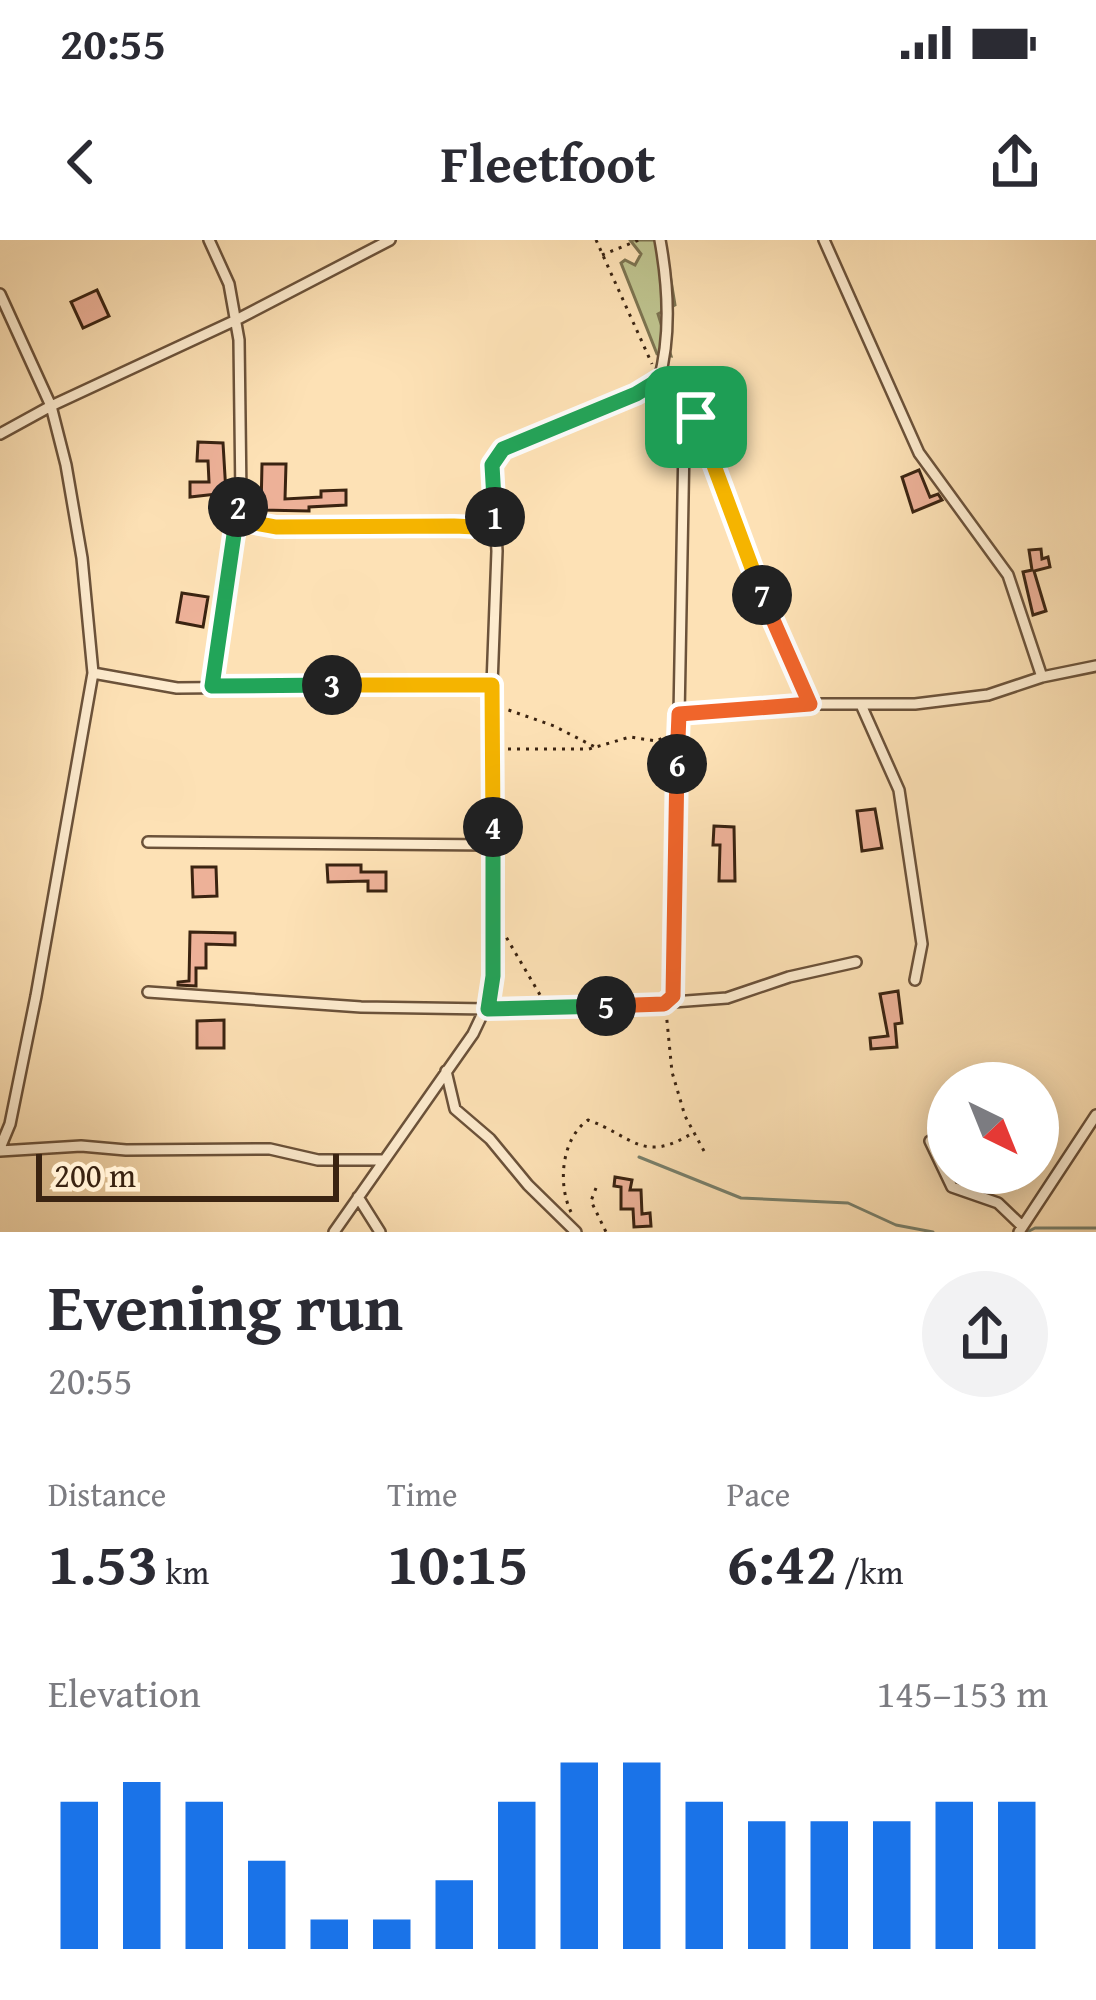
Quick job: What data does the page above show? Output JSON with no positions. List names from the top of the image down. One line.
{"scale_bar":"200 m","north":"bottom right","page":{"status":"20:55","header":"Fleetfoot","pins":["2","1","7","3","6","4","5"],"scale":"200 m","heading":["Evening run","20:55"],"stats":[["Distance","1.53 km"],["Time","10:15"],["Pace","6:42 /km"]],"chart":["Elevation","145–153 m"]}}
